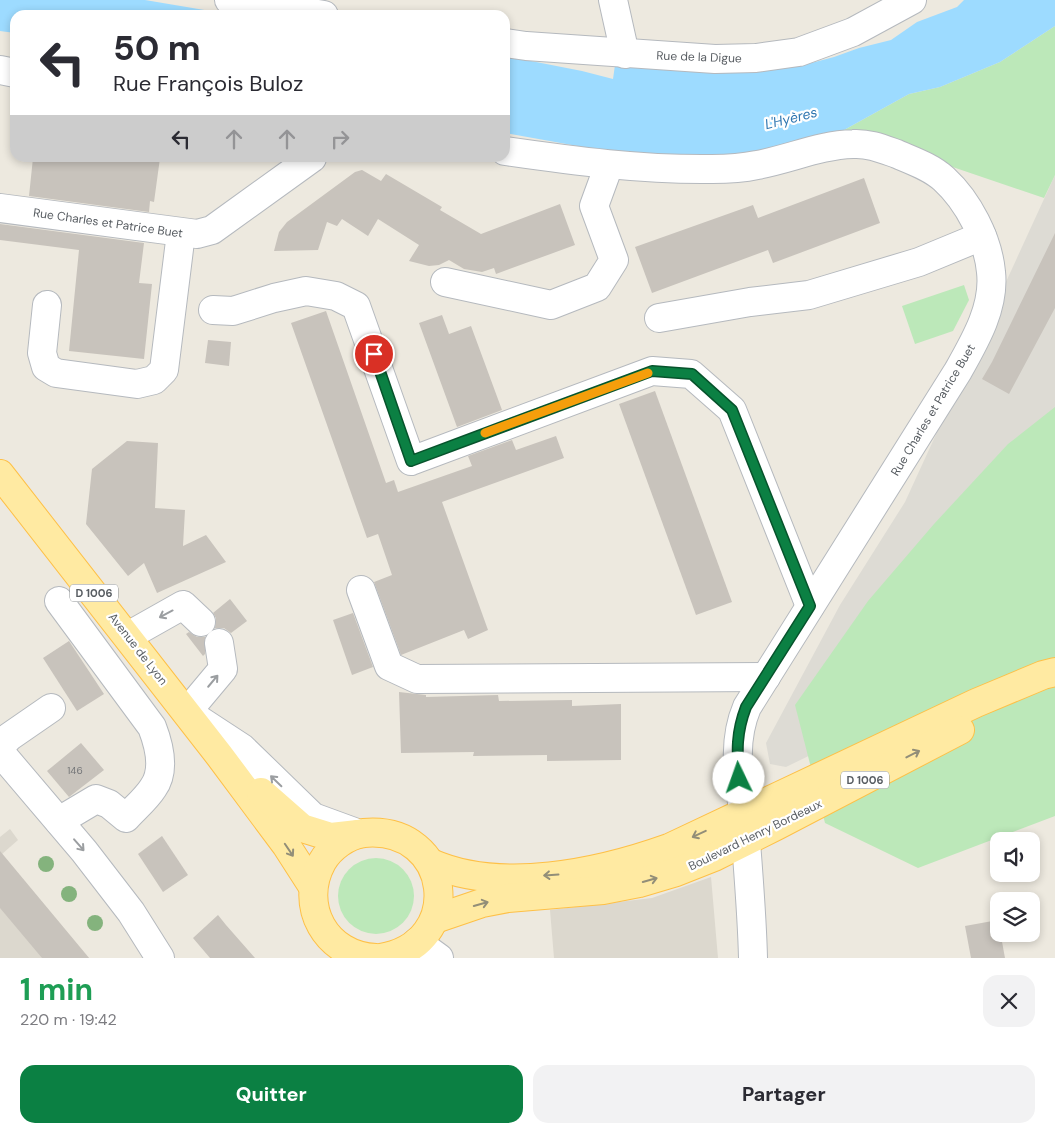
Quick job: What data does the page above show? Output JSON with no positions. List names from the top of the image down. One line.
{"streets":{"main road":["D 1006","Avenue de Lyon","Boulevard Henry Bordeaux"],"street":["Rue de la Digue","Rue Charles et Patrice Buet"]},"crossings":[["Rue Charles et Patrice Buet","Boulevard Henry Bordeaux"],["Avenue de Lyon","Boulevard Henry Bordeaux"]],"water":["L'Hyères"],"house_numbers":["146"],"page":{"turn":["50 m","Rue François Buloz"],"heading":["1 min","220 m · 19:42"],"buttons":["Quitter","Partager"]}}
